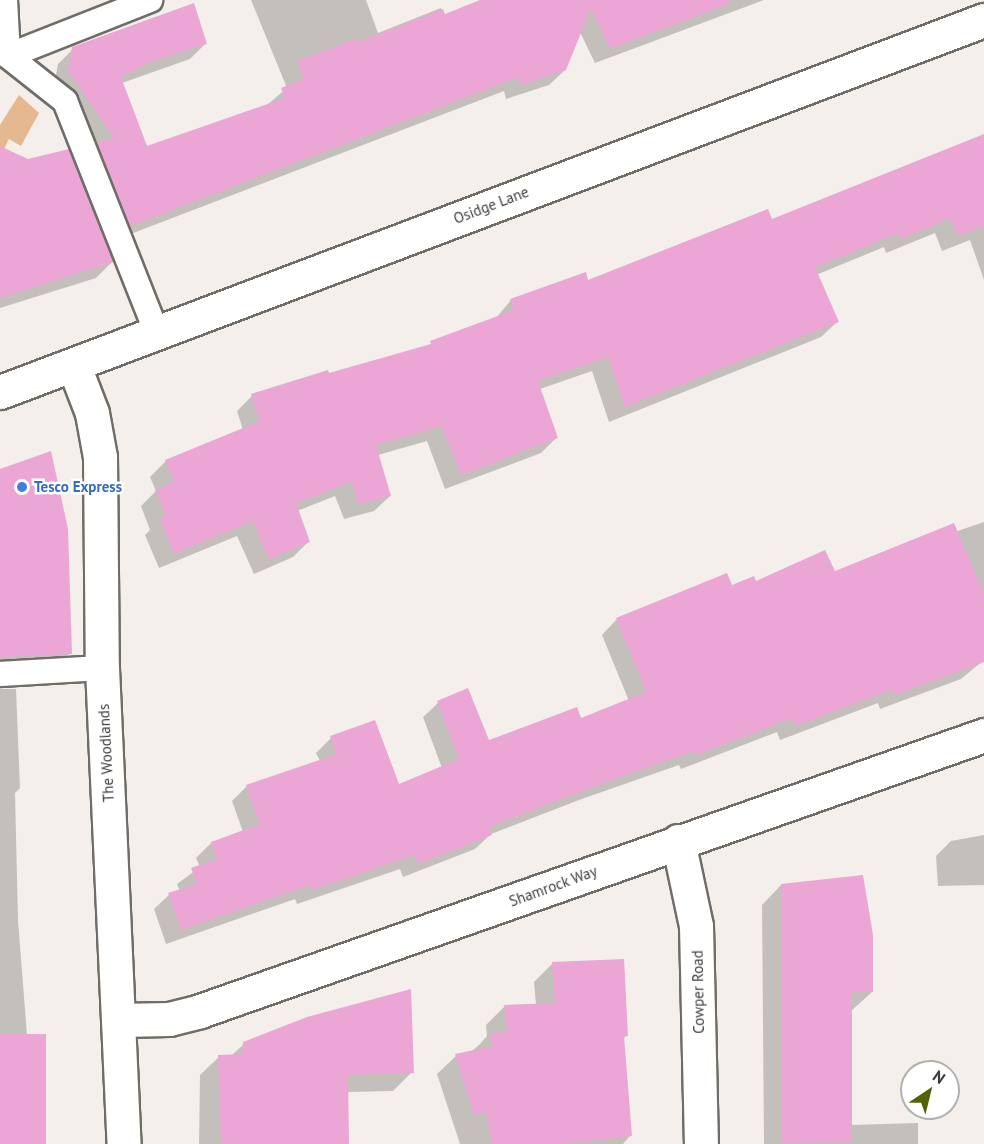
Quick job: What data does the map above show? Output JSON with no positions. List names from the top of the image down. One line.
{"streets":{"street":["Osidge Lane","The Woodlands","Shamrock Way","Cowper Road"]},"crossings":[["Osidge Lane","The Woodlands"],["The Woodlands","Shamrock Way"],["Shamrock Way","Cowper Road"]],"places":["Tesco Express"],"north":"top right"}
